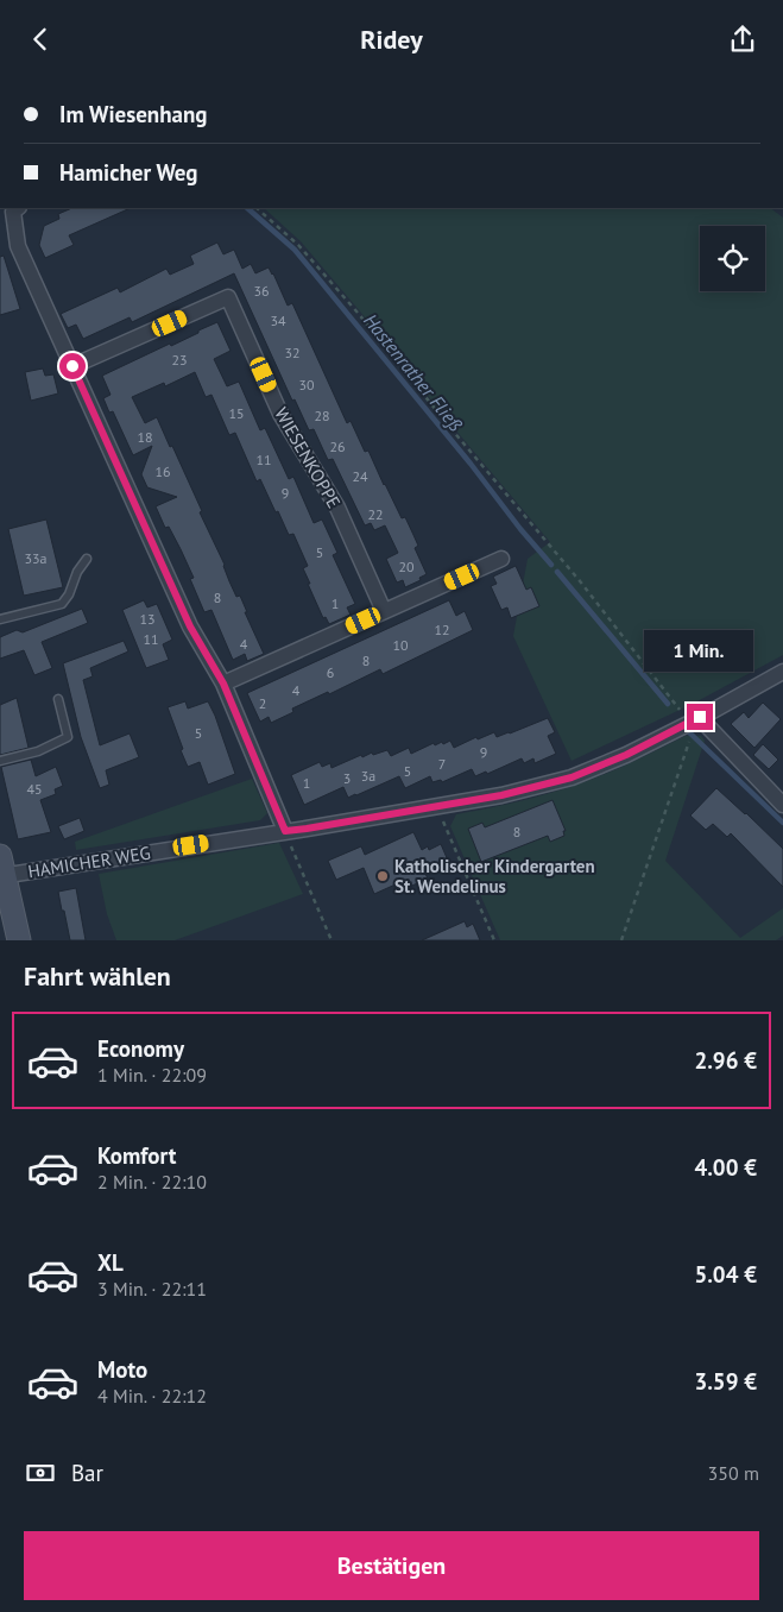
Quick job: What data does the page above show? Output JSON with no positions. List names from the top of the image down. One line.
{"streets":{"street":["WIESENKOPPE","HAMICHER WEG"]},"water":["Hastenrather Fließ"],"places":["Katholischer Kindergarten St. Wendelinus"],"house_numbers":["36","34","32","23","30","15","28","18","26","11","16","24","9","22","5","33a","20","8","1","13","12","11","4","10","8","6","4","2","5","9","7","5","3a","3","1","45","8"],"page":{"header":"Ridey","banner":["Im Wiesenhang","Hamicher Weg"],"bubble":"1 Min.","heading":"Fahrt wählen","list":[{"name":"Economy","note":"1 Min. · 22:09","value":"2.96 €"},{"name":"Komfort","note":"2 Min. · 22:10","value":"4.00 €"},{"name":"XL","note":"3 Min. · 22:11","value":"5.04 €"},{"name":"Moto","note":"4 Min. · 22:12","value":"3.59 €"}],"pay":["Bar","350 m"],"buttons":"Bestätigen"}}
